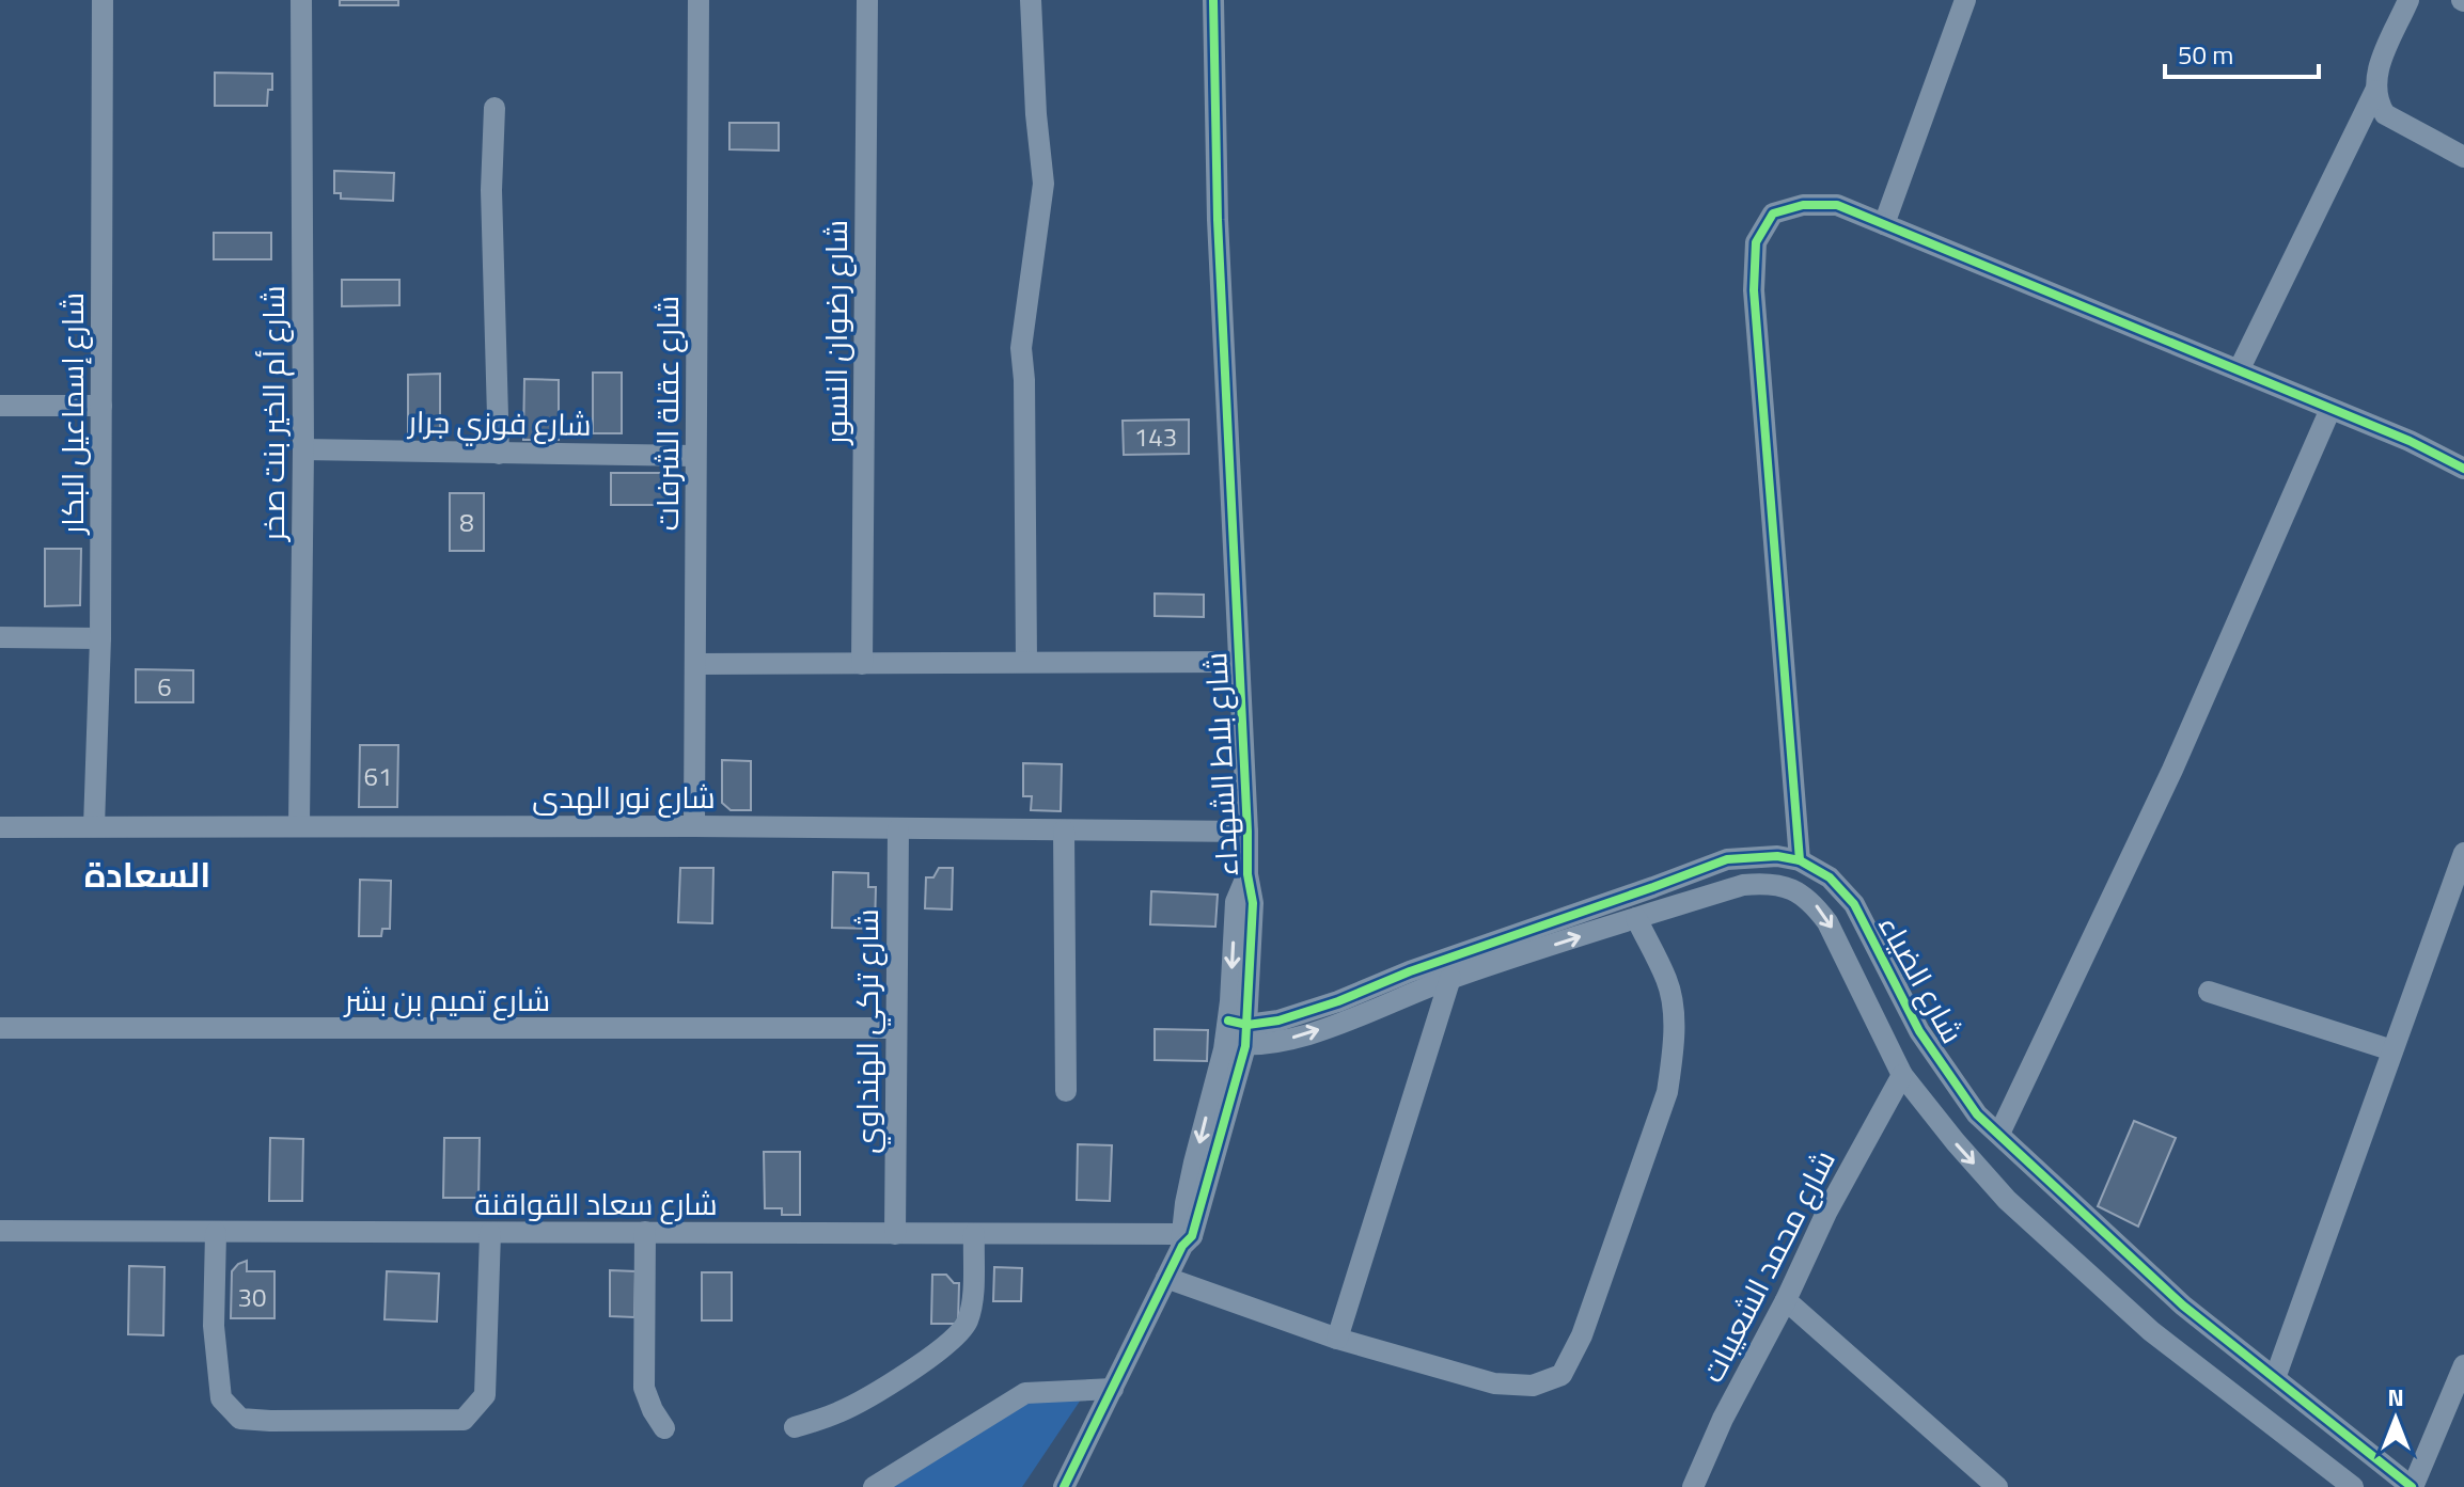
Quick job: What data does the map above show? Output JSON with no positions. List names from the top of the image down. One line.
{"streets":{"street":["شارع رضوان النسور","شارع إسماعيل البكار","شارع أم الخير بنت صخر","شارع عقلة الشرفات","شارع فوزي جرار","شارع بلاط الشهداء","شارع نور الهدى","شارع الضياء","شارع تميم بن بشر","شارع تركي الهنداوي","شارع سعاد القواقنة","شارع محمد الشعيبات"]},"crossings":[["شارع إسماعيل البكار","شارع نور الهدى"],["شارع أم الخير بنت صخر","شارع فوزي جرار"],["شارع أم الخير بنت صخر","شارع نور الهدى"],["شارع عقلة الشرفات","شارع فوزي جرار"],["شارع عقلة الشرفات","شارع نور الهدى"],["شارع بلاط الشهداء","شارع نور الهدى"],["شارع بلاط الشهداء","شارع الضياء"],["شارع بلاط الشهداء","شارع سعاد القواقنة"],["شارع نور الهدى","شارع تركي الهنداوي"],["شارع الضياء","شارع محمد الشعيبات"],["شارع تميم بن بشر","شارع تركي الهنداوي"],["شارع تركي الهنداوي","شارع سعاد القواقنة"]],"districts":["السعادة"],"house_numbers":["143","8","6","61","30"],"scale_bar":"50 m","north":"top"}
